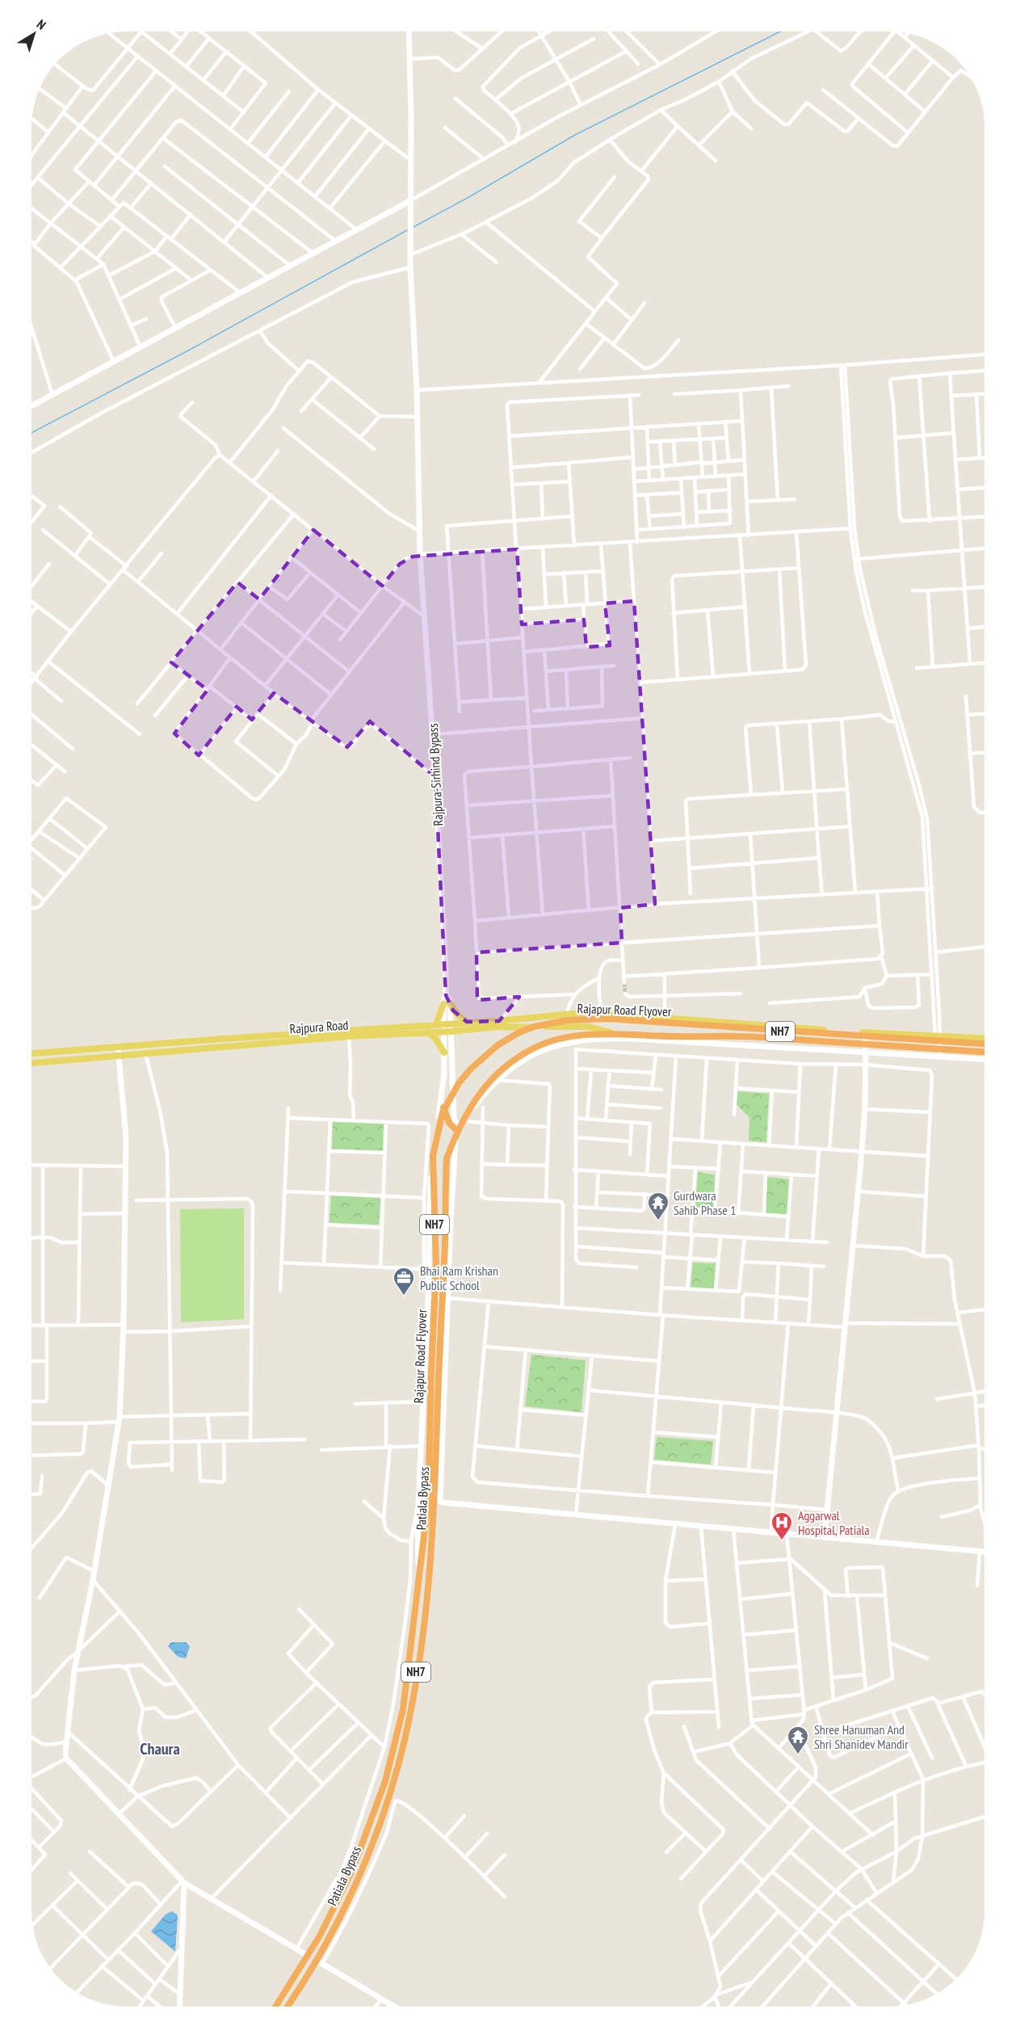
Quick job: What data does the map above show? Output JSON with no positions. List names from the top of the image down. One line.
{"streets":{"highway":["Rajapur Road Flyover","Rajpura Road","NH7","Patiala Bypass"],"street":["Rajpura-Sirhind Bypass"]},"crossings":[["Rajpura-Sirhind Bypass","Rajpura Road"],["Rajapur Road Flyover","Patiala Bypass"],["Rajpura Road","Patiala Bypass"]],"districts":["Chaura"],"places":{"temple":["Gurdwara Sahib Phase 1","Shree Hanuman And Shri Shanidev Mandir"],"office":["Bhai Ram Krishan Public School"],"hospital":["Aggarwal Hospital, Patiala"]},"north":"top right"}
